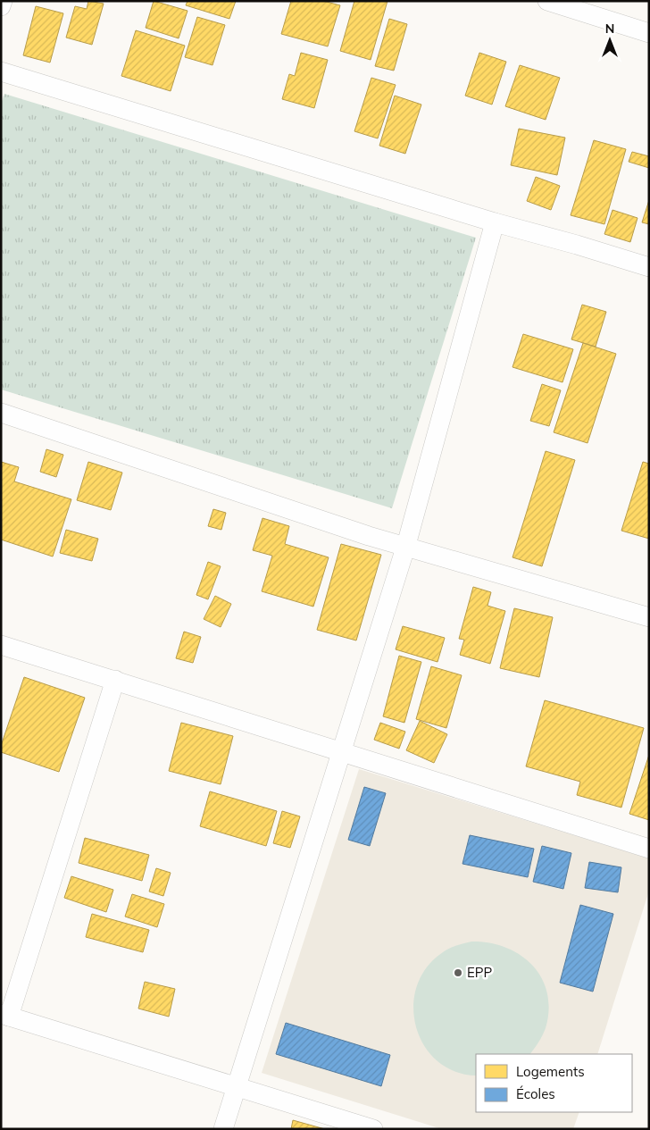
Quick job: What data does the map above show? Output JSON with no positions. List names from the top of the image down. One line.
{"places":["EPP"],"legend":["Logements","Écoles"],"north":"top"}
